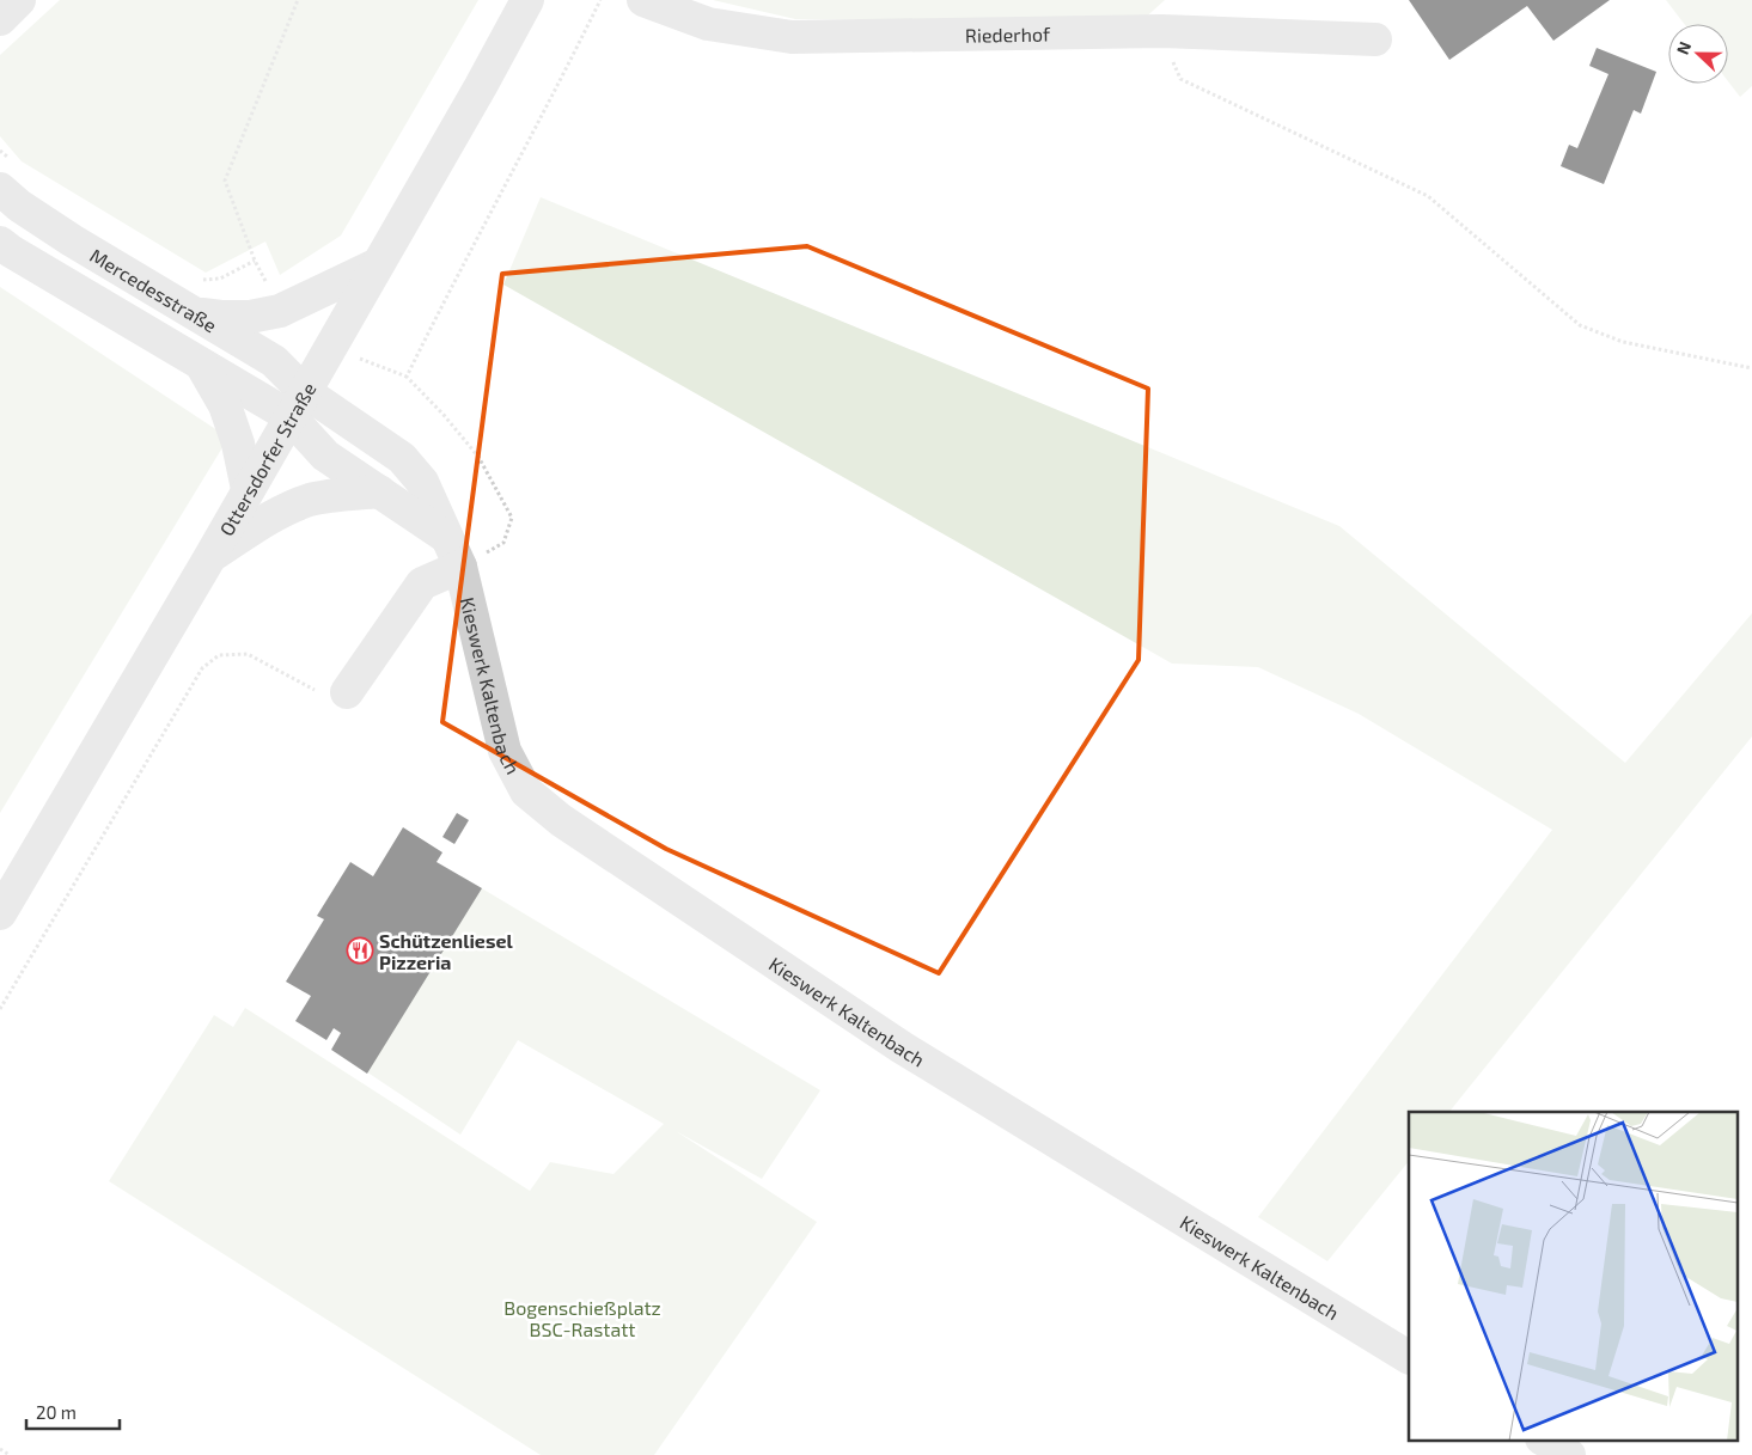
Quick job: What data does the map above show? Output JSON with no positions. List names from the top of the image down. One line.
{"streets":{"street":["Riederhof","Mercedesstraße","Ottersdorfer Straße","Kieswerk Kaltenbach"]},"crossings":[["Mercedesstraße","Ottersdorfer Straße"],["Mercedesstraße","Kieswerk Kaltenbach"],["Ottersdorfer Straße","Kieswerk Kaltenbach"]],"parks":["Bogenschießplatz BSC-Rastatt"],"places":{"restaurant":["Schützenliesel Pizzeria"]},"scale_bar":"20 m","north":"left"}
